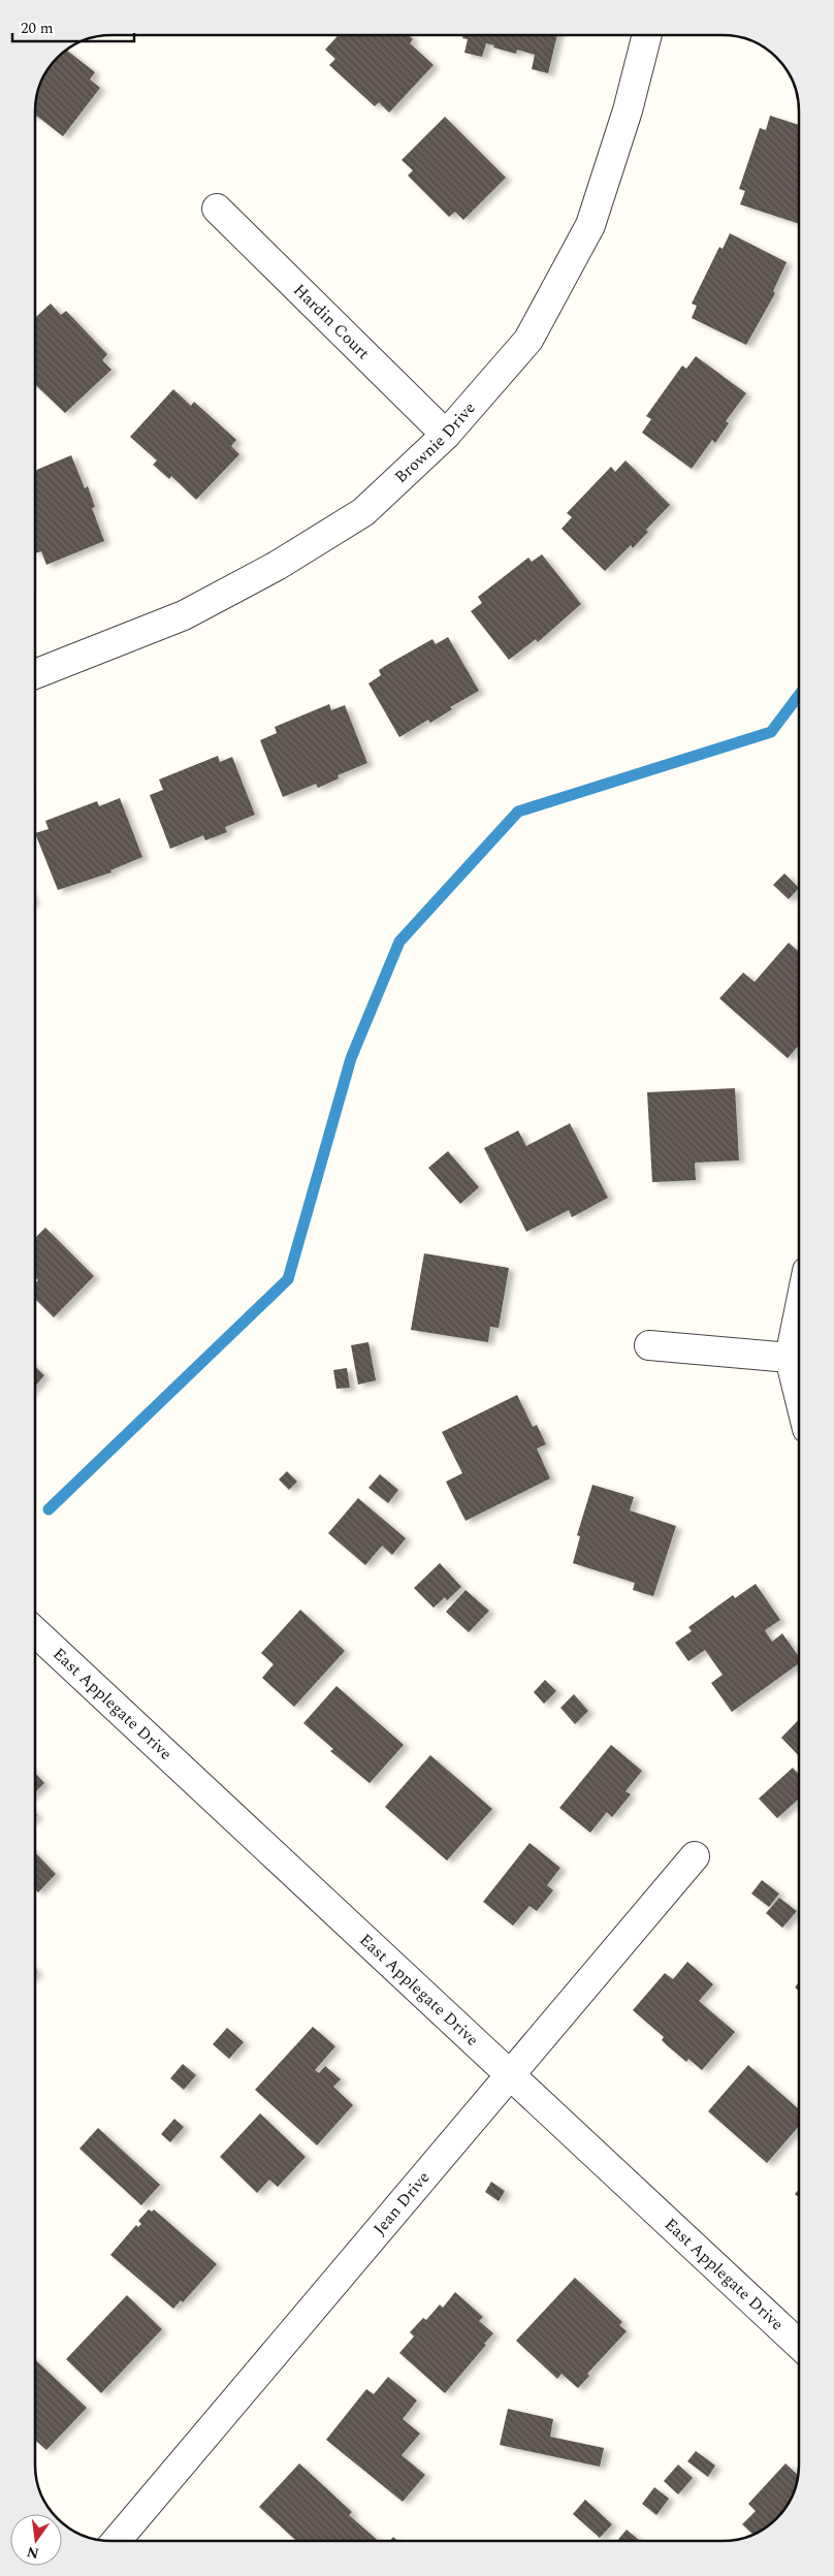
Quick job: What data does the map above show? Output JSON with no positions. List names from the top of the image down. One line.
{"streets":{"street":["Hardin Court","Brownie Drive","East Applegate Drive","Jean Drive"]},"crossings":[["Hardin Court","Brownie Drive"],["East Applegate Drive","Jean Drive"]],"scale_bar":"20 m","north":"bottom"}
